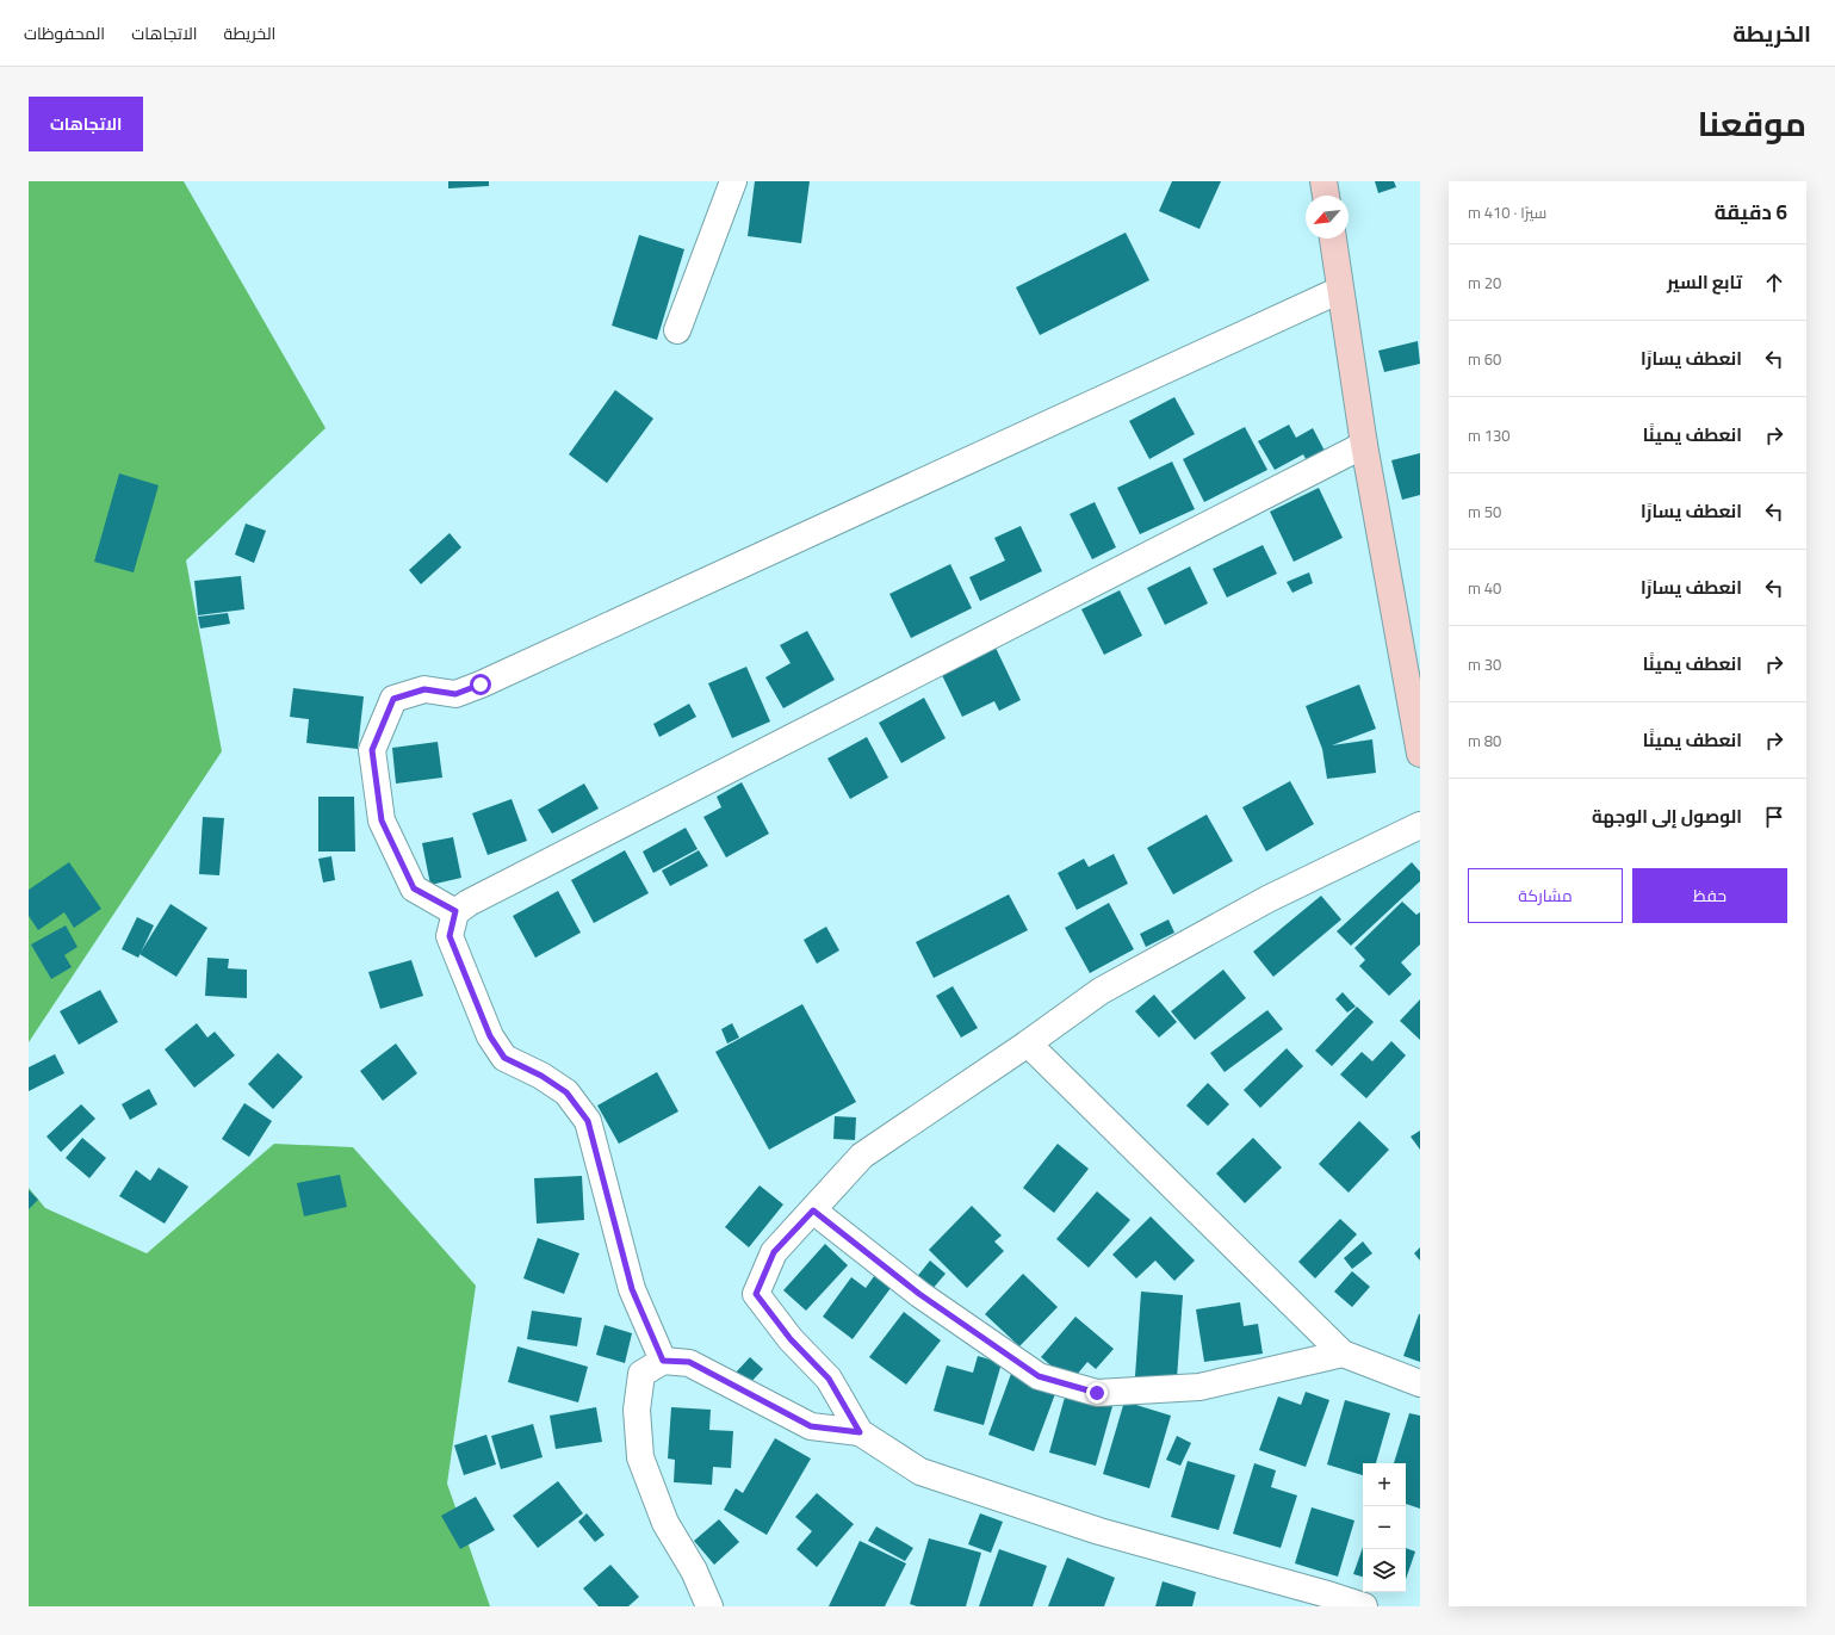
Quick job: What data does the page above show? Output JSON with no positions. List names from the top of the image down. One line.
{"north":"bottom left","page":{"header":"الخريطة","nav":["الخريطة","الاتجاهات","المحفوظات"],"title":"موقعنا","buttons":["الاتجاهات",["حفظ","مشاركة"]],"heading":["6 دقيقة","سيرًا · 410 m"],"list":[["تابع السير","20 m"],["انعطف يسارًا","60 m"],["انعطف يمينًا","130 m"],["انعطف يسارًا","50 m"],["انعطف يسارًا","40 m"],["انعطف يمينًا","30 m"],["انعطف يمينًا","80 m"],"الوصول إلى الوجهة"],"map_buttons":["+","−"]}}
